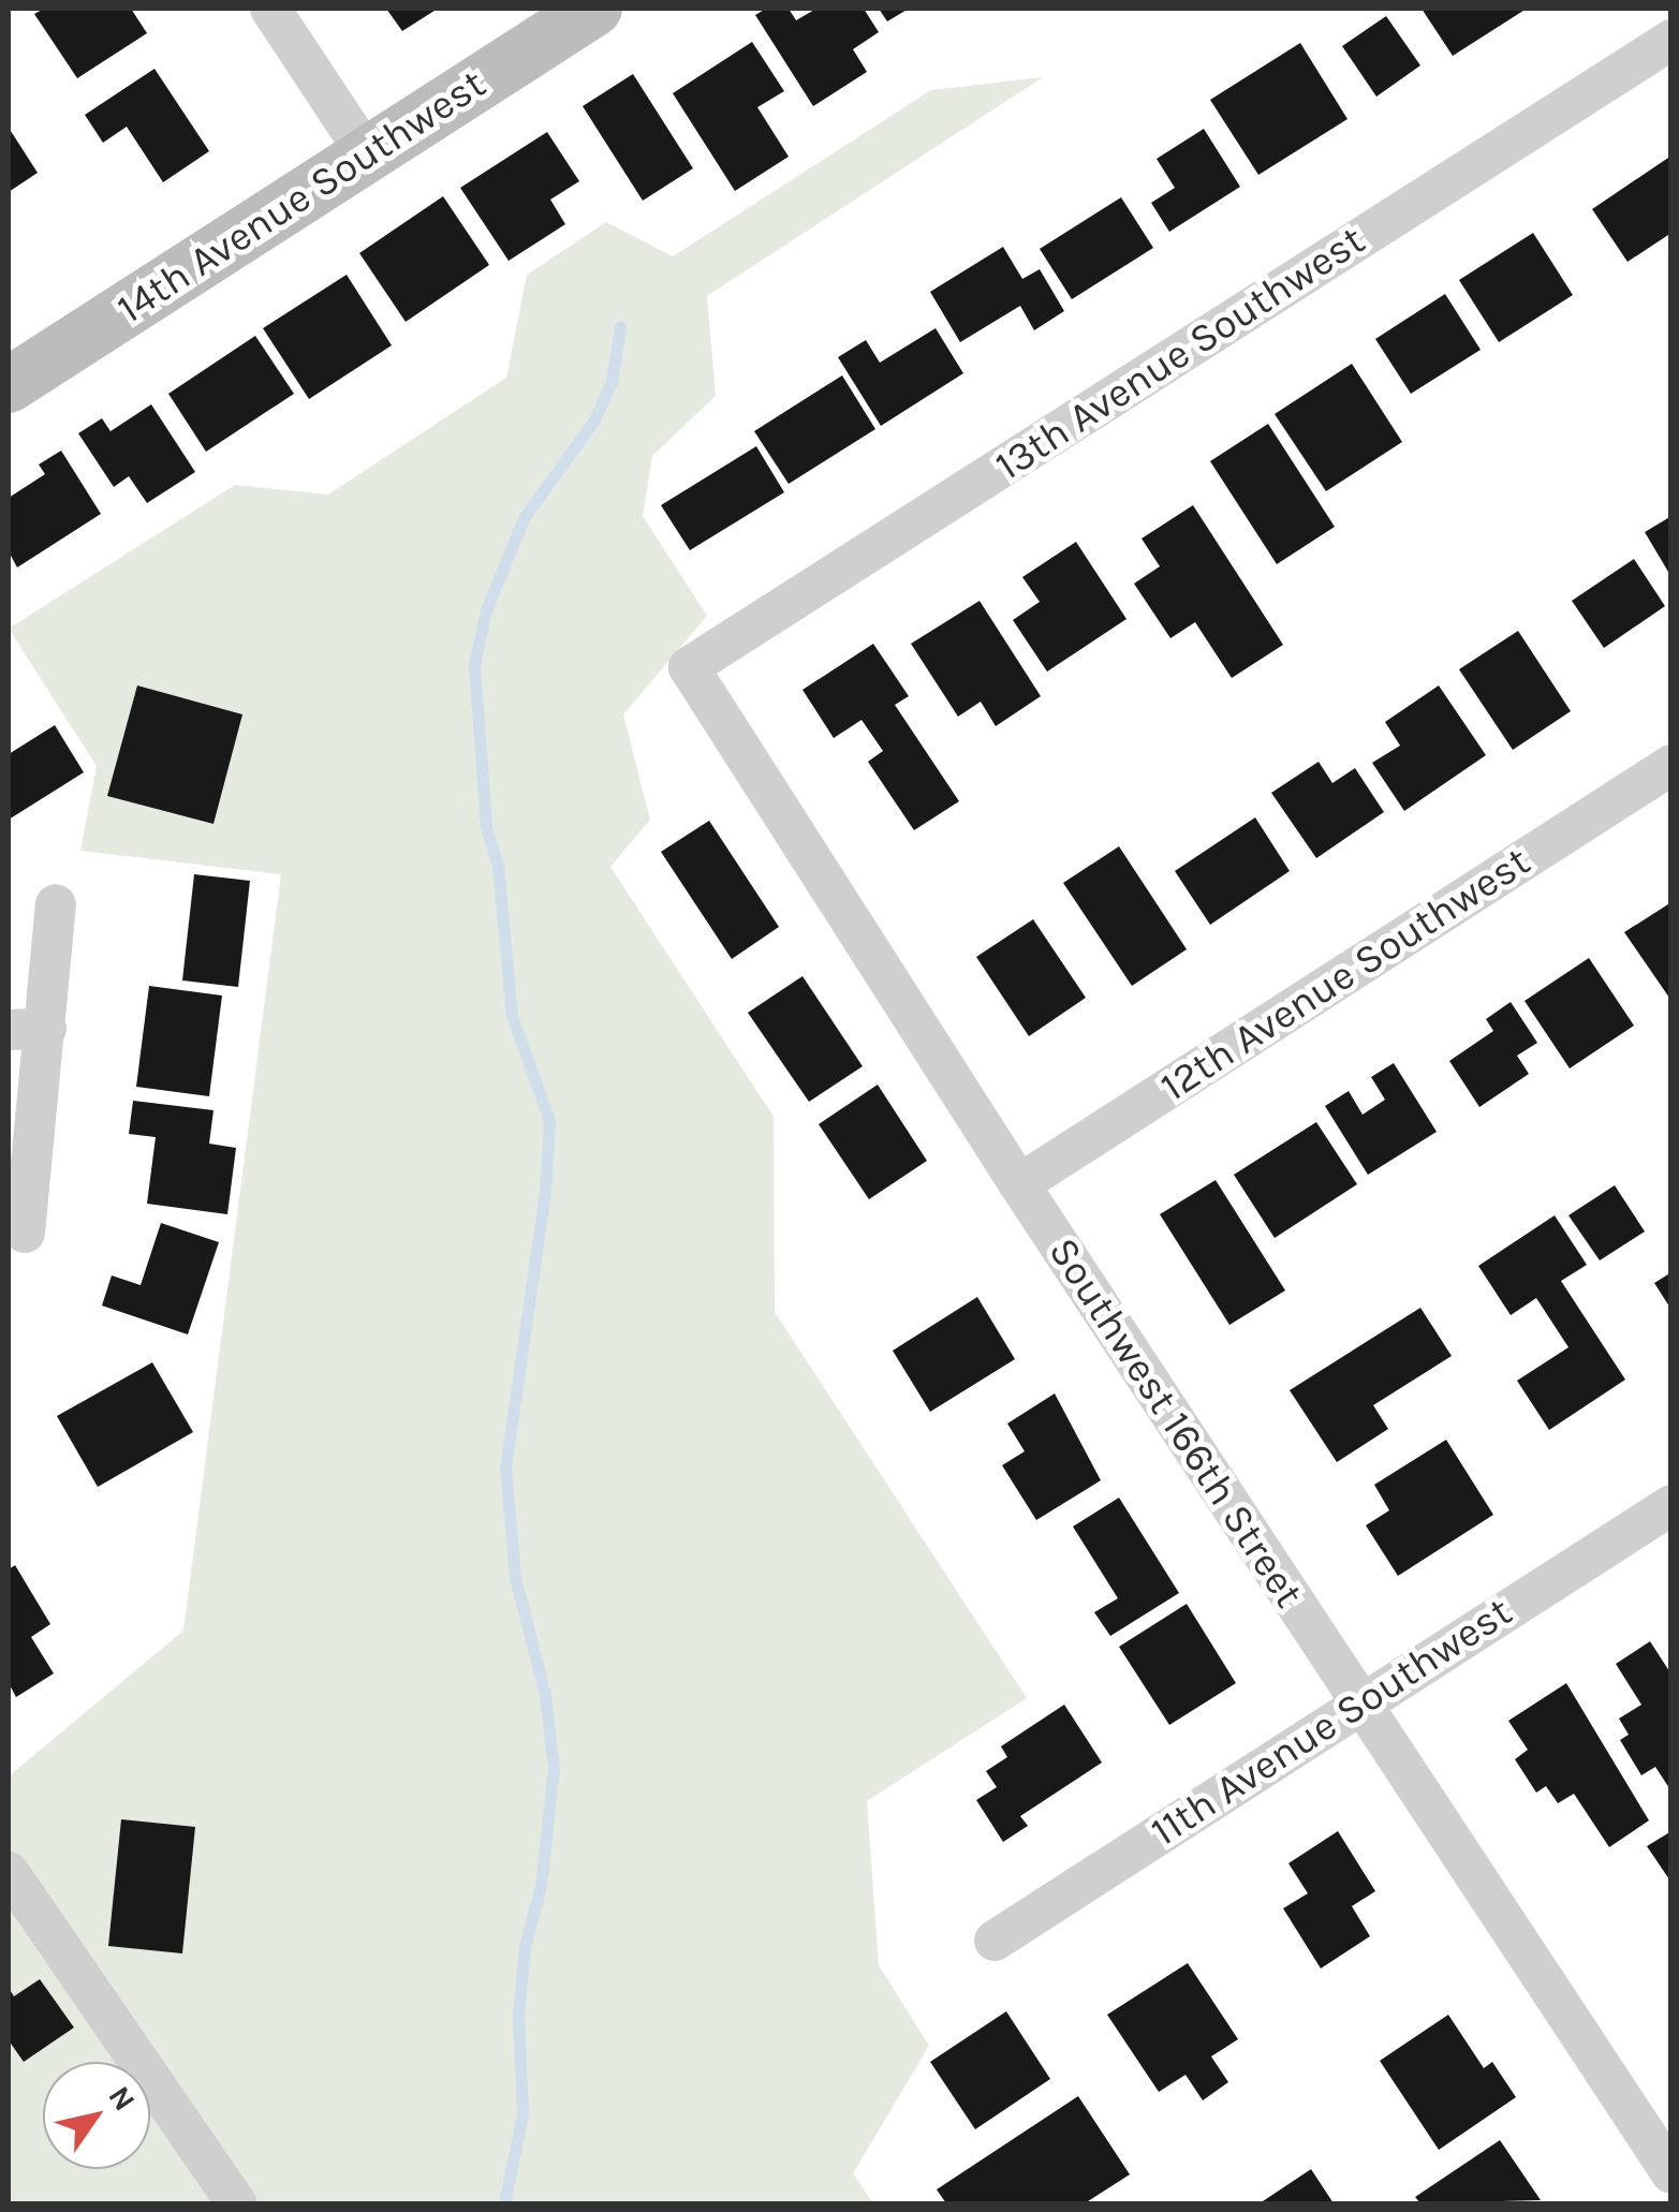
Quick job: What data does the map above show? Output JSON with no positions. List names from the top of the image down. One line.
{"streets":{"street":["14th Avenue Southwest","13th Avenue Southwest","12th Avenue Southwest","Southwest 166th Street","11th Avenue Southwest"]},"crossings":[["13th Avenue Southwest","Southwest 166th Street"],["12th Avenue Southwest","Southwest 166th Street"],["Southwest 166th Street","11th Avenue Southwest"]],"north":"top right"}
